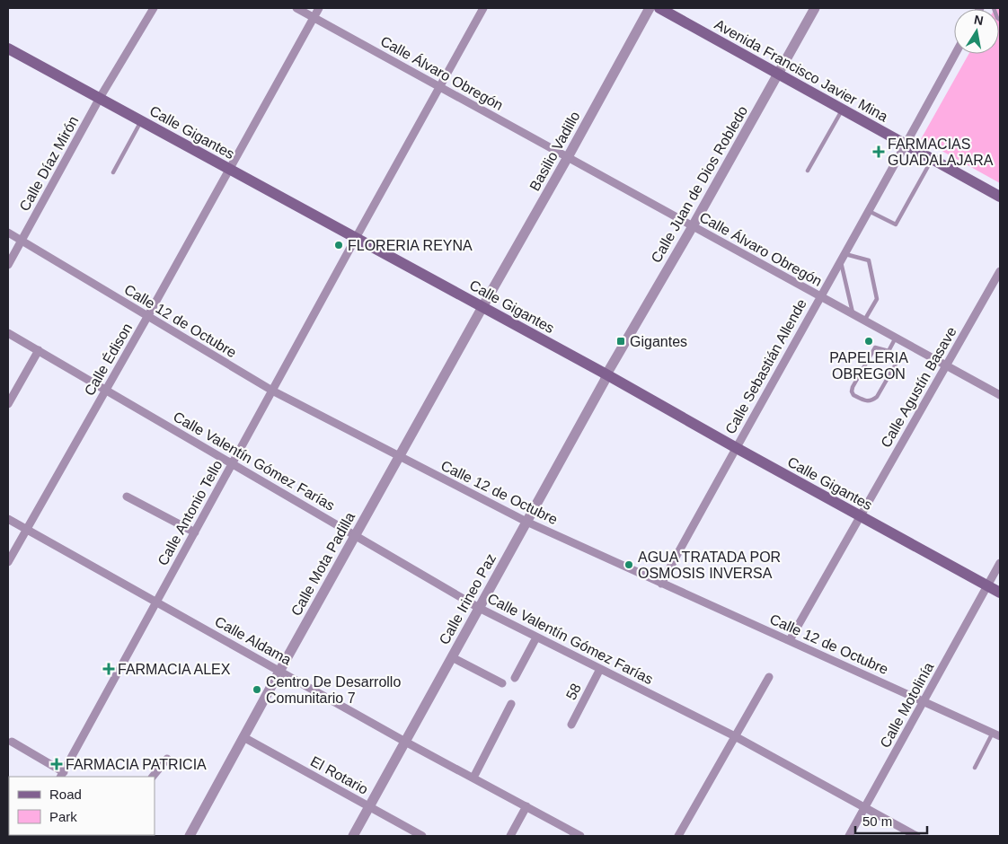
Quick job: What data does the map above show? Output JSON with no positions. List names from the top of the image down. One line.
{"streets":{"main road":["Avenida Francisco Javier Mina","Calle Gigantes"],"street":["Calle Álvaro Obregón","Basilio Vadillo","Calle Díaz Mirón","Calle Juan de Dios Robledo","Calle 12 de Octubre","Calle Édison","Calle Sebastián Allende","Calle Agustín Basave","Calle Valentín Gómez Farías","Calle Antonio Tello","Calle Mota Padilla","Calle Irineo Paz","Calle Aldama","58","Calle Motolinía","El Rotario"]},"crossings":[["Avenida Francisco Javier Mina","Calle Juan de Dios Robledo"],["Avenida Francisco Javier Mina","Calle Sebastián Allende"],["Calle Álvaro Obregón","Basilio Vadillo"],["Calle Álvaro Obregón","Calle Juan de Dios Robledo"],["Calle Álvaro Obregón","Calle Édison"],["Calle Álvaro Obregón","Calle Sebastián Allende"],["Calle Álvaro Obregón","Calle Agustín Basave"],["Calle Álvaro Obregón","Calle Antonio Tello"],["Calle Gigantes","Basilio Vadillo"],["Calle Gigantes","Calle Díaz Mirón"],["Calle Gigantes","Calle Juan de Dios Robledo"],["Calle Gigantes","Calle Édison"],["Calle Gigantes","Calle Sebastián Allende"],["Calle Gigantes","Calle Agustín Basave"],["Calle Gigantes","Calle Antonio Tello"],["Calle Gigantes","Calle Mota Padilla"],["Calle Gigantes","Calle Irineo Paz"],["Calle Gigantes","Calle Motolinía"],["Basilio Vadillo","Calle Mota Padilla"],["Calle Díaz Mirón","Calle 12 de Octubre"],["Calle Juan de Dios Robledo","Calle Irineo Paz"],["Calle 12 de Octubre","Calle Édison"],["Calle 12 de Octubre","Calle Sebastián Allende"],["Calle 12 de Octubre","Calle Agustín Basave"],["Calle 12 de Octubre","Calle Antonio Tello"],["Calle 12 de Octubre","Calle Mota Padilla"],["Calle 12 de Octubre","Calle Irineo Paz"],["Calle 12 de Octubre","Calle Motolinía"],["Calle Édison","Calle Valentín Gómez Farías"],["Calle Édison","Calle Aldama"],["Calle Valentín Gómez Farías","Calle Antonio Tello"],["Calle Valentín Gómez Farías","Calle Mota Padilla"],["Calle Valentín Gómez Farías","Calle Irineo Paz"],["Calle Valentín Gómez Farías","58"],["Calle Valentín Gómez Farías","Calle Motolinía"],["Calle Antonio Tello","Calle Aldama"],["Calle Mota Padilla","Calle Aldama"],["Calle Mota Padilla","El Rotario"],["Calle Irineo Paz","Calle Aldama"],["Calle Irineo Paz","El Rotario"]],"places":{"health":["FARMACIAS GUADALAJARA","FARMACIA ALEX","FARMACIA PATRICIA"],"other":["FLORERIA REYNA","PAPELERIA OBREGON","AGUA TRATADA POR OSMOSIS INVERSA","Centro De Desarrollo Comunitario 7"],"transit":["Gigantes"]},"legend":["Road","Park"],"scale_bar":"50 m","north":"top"}
